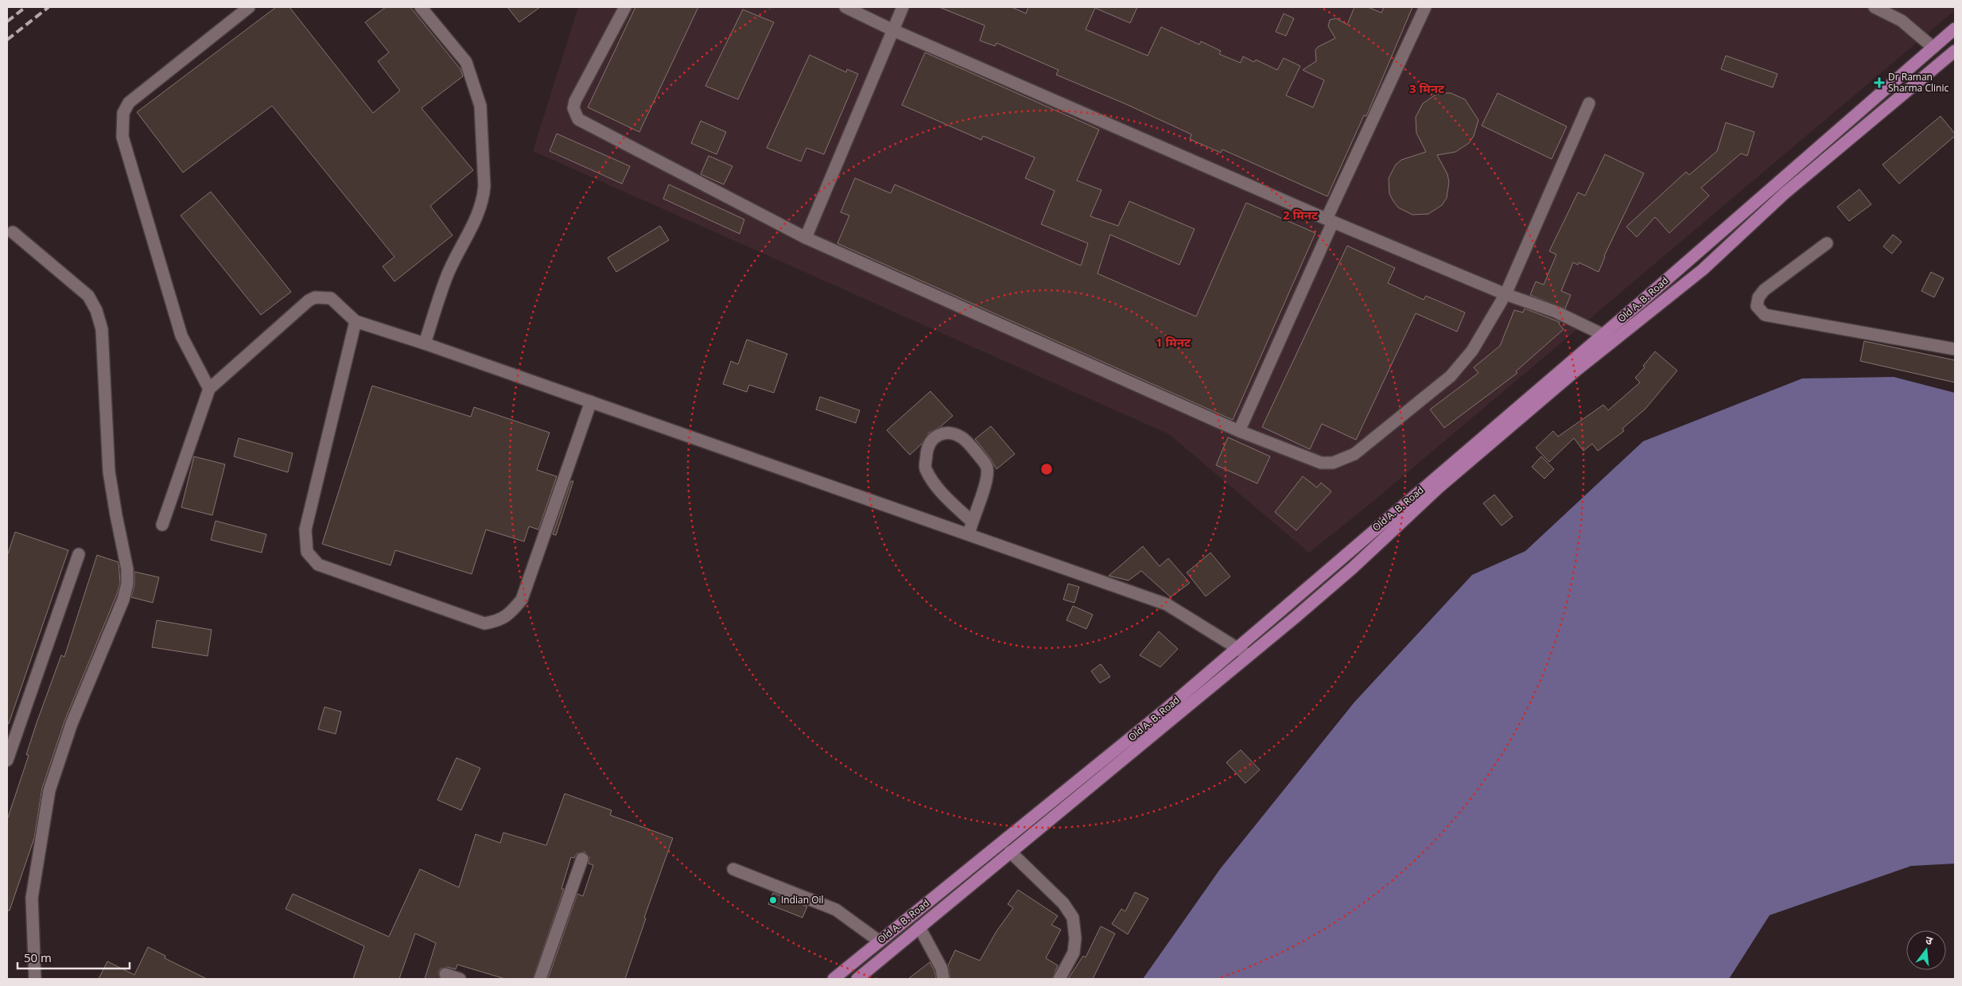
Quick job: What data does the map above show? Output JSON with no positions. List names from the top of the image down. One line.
{"streets":{"main road":["Old A. B. Road"]},"places":{"health":["Dr Raman Sharma Clinic"],"other":["Indian Oil"]},"scale_bar":"50 m","north":"top","rings":["3 मिनट","2 मिनट","1 मिनट"]}
